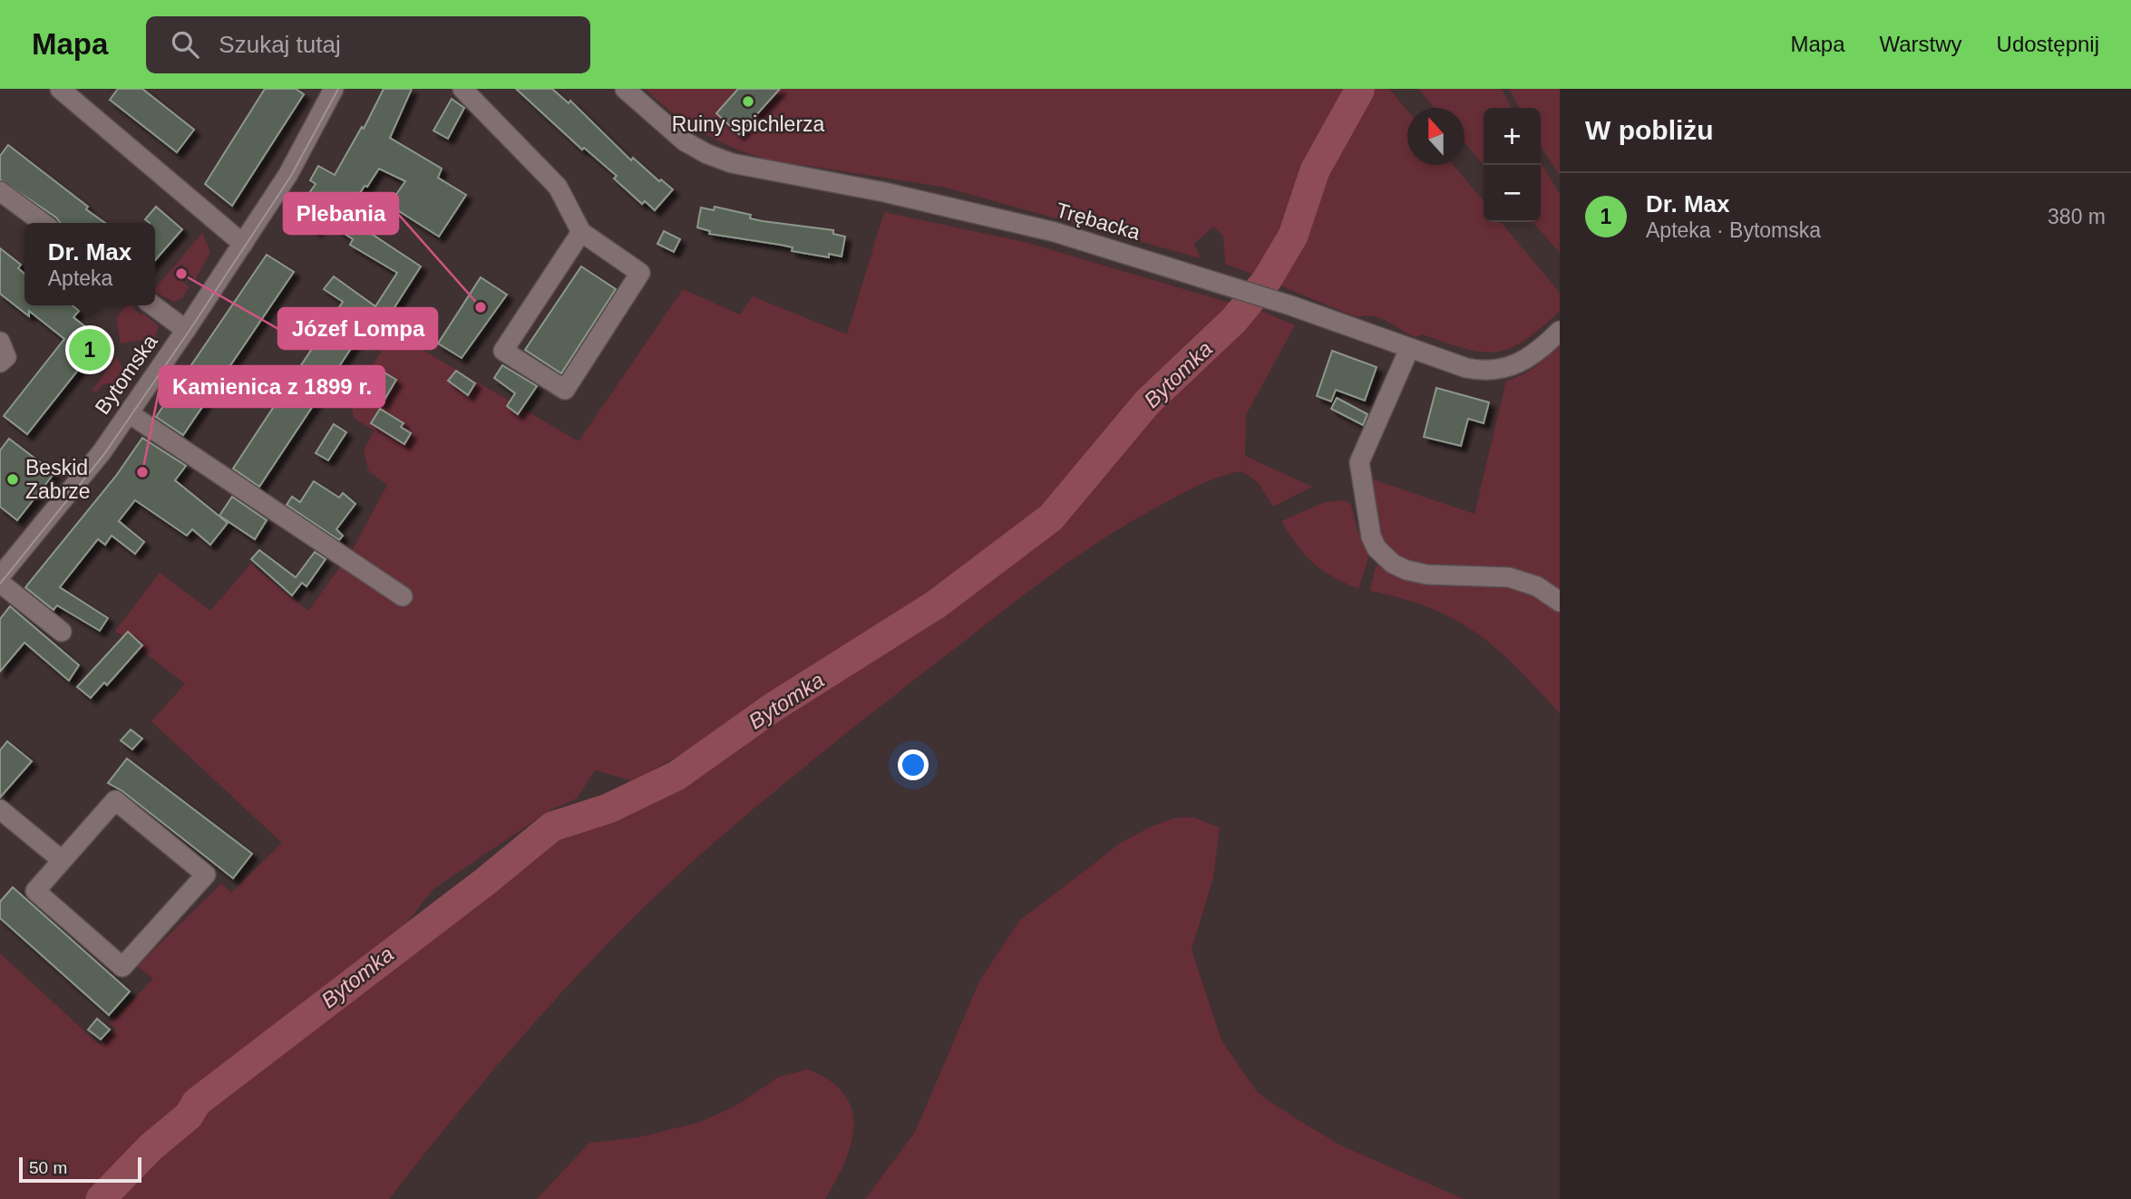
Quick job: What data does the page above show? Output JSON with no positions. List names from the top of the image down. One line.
{"streets":{"street":["Trębacka","Bytomska"]},"water":["Bytomka"],"places":["Ruiny spichlerza","Józef Lompa","Plebania","Kamienica z 1899 r.","Beskid Zabrze"],"scale_bar":"50 m","north":"top","page":{"header":"Mapa","search":"Szukaj tutaj","nav":["Mapa","Warstwy","Udostępnij"],"heading":"W pobliżu","map_buttons":["+","−"],"list":[{"mark":"1","name":"Dr. Max","note":"Apteka · Bytomska","value":"380 m"}],"popup":["Dr. Max","Apteka"],"pins":"1","scale":"50 m"}}
